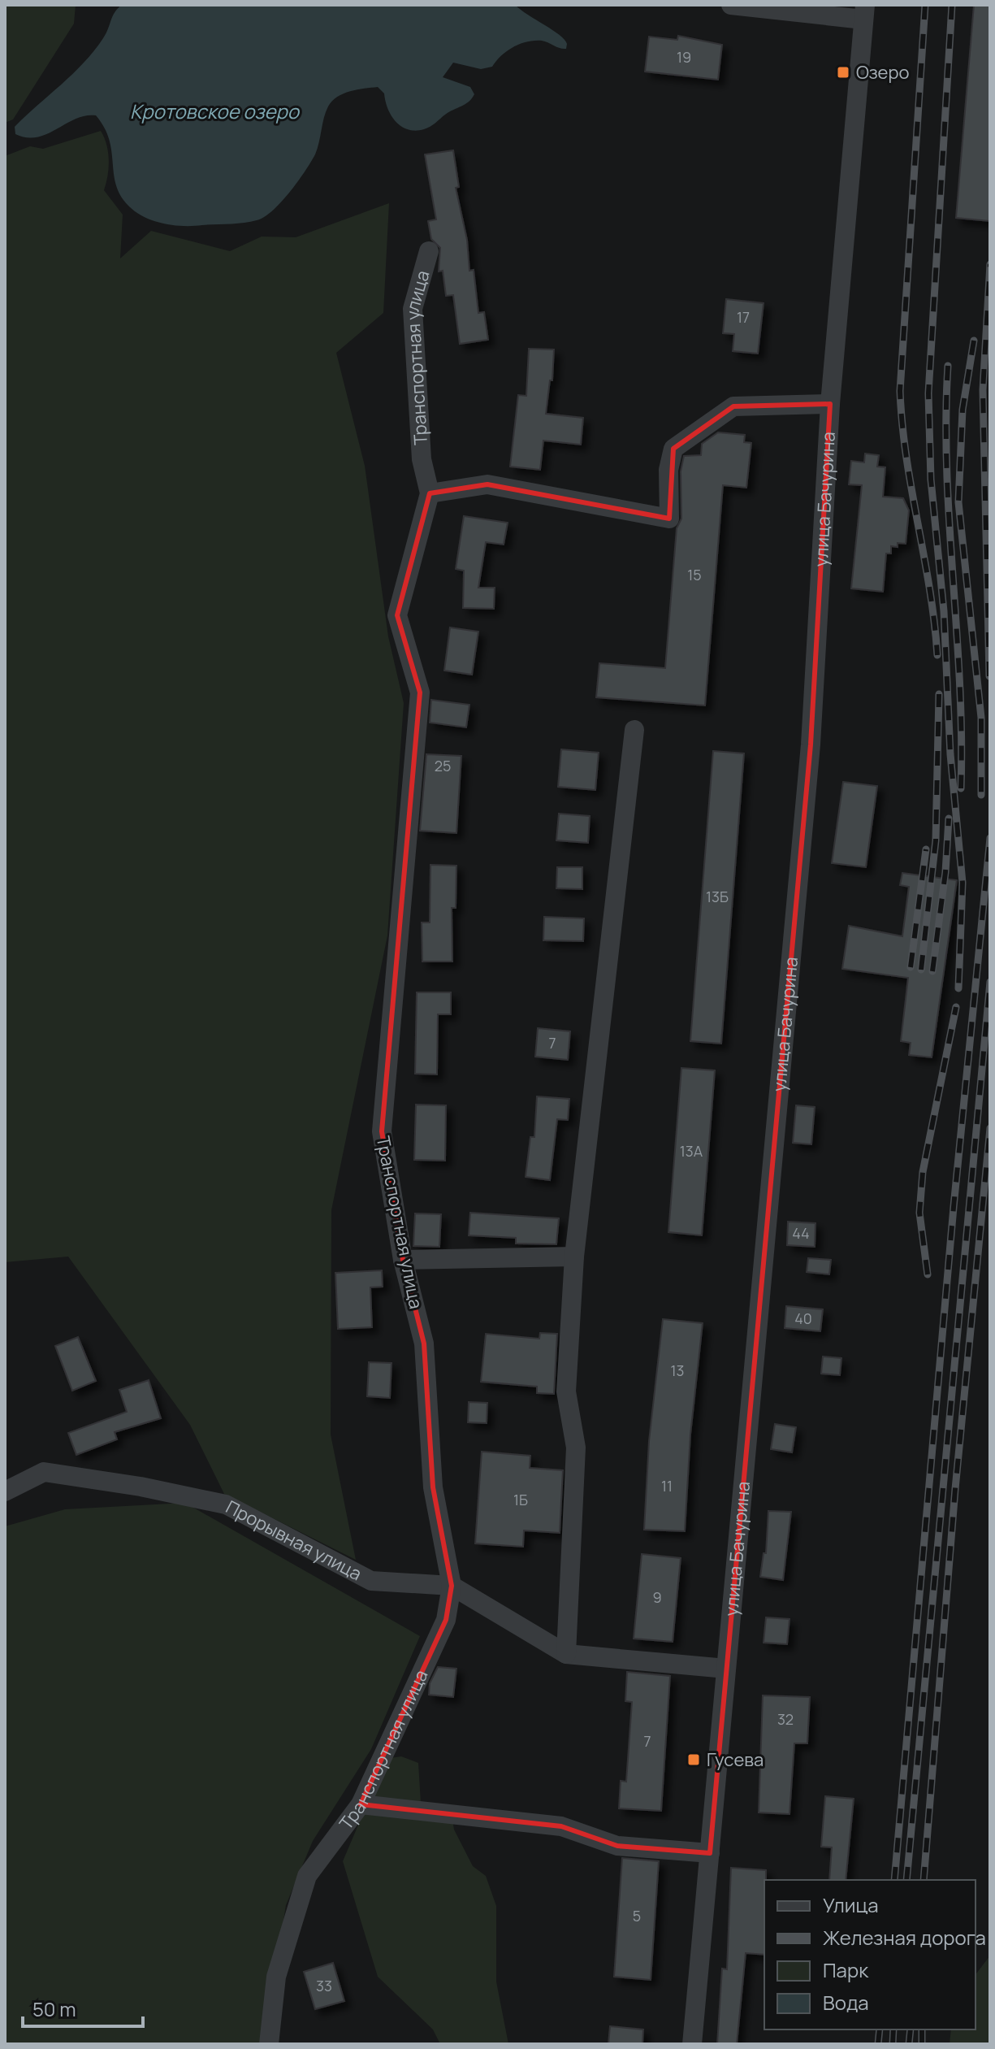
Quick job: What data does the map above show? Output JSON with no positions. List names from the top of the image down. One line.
{"streets":{"street":["Транспортная улица","улица Бачурина","Прорывная улица"]},"crossings":[["Транспортная улица","Прорывная улица"],["улица Бачурина","Прорывная улица"]],"water":["Кротовское озеро"],"places":{"transit":["Озеро","Гусева"]},"house_numbers":["19","17","15","25","13Б","7","13А","44","40","13","11","1Б","9","32","7","5","33"],"legend":["Улица","Железная дорога","Парк","Вода"],"scale_bar":"50 m"}
